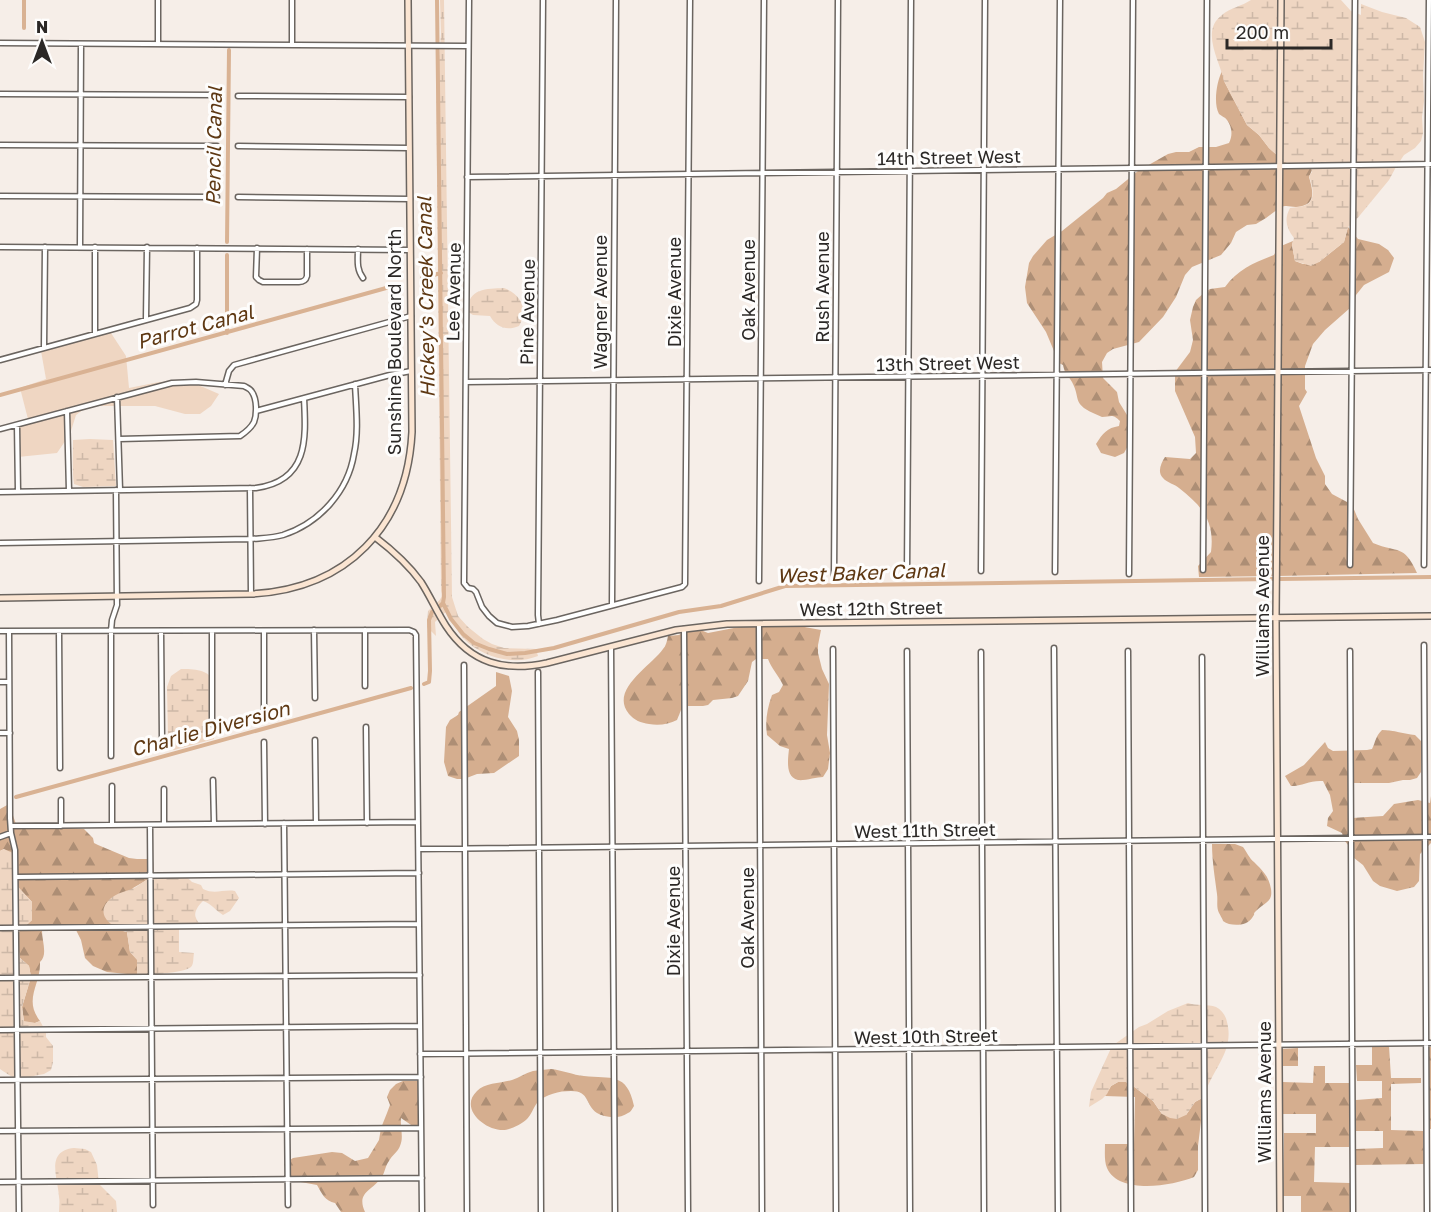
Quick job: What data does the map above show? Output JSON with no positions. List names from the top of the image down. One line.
{"streets":{"street":["14th Street West","Rush Avenue","Oak Avenue","Lee Avenue","Dixie Avenue","Wagner Avenue","Pine Avenue","Sunshine Boulevard North","13th Street West","Williams Avenue","West 12th Street","West 11th Street","West 10th Street"]},"crossings":[["14th Street West","Rush Avenue"],["14th Street West","Oak Avenue"],["14th Street West","Lee Avenue"],["14th Street West","Dixie Avenue"],["14th Street West","Wagner Avenue"],["14th Street West","Pine Avenue"],["14th Street West","Williams Avenue"],["Rush Avenue","13th Street West"],["Oak Avenue","13th Street West"],["Oak Avenue","West 12th Street"],["Oak Avenue","West 11th Street"],["Oak Avenue","West 10th Street"],["Lee Avenue","Pine Avenue"],["Lee Avenue","13th Street West"],["Dixie Avenue","Wagner Avenue"],["Dixie Avenue","13th Street West"],["Dixie Avenue","West 12th Street"],["Dixie Avenue","West 11th Street"],["Dixie Avenue","West 10th Street"],["Wagner Avenue","13th Street West"],["Pine Avenue","13th Street West"],["Sunshine Boulevard North","West 12th Street"],["13th Street West","Williams Avenue"],["Williams Avenue","West 12th Street"],["Williams Avenue","West 11th Street"],["Williams Avenue","West 10th Street"]],"water":["Pencil Canal","Hickey's Creek Canal","Parrot Canal","West Baker Canal","Charlie Diversion"],"scale_bar":"200 m","north":"top"}
